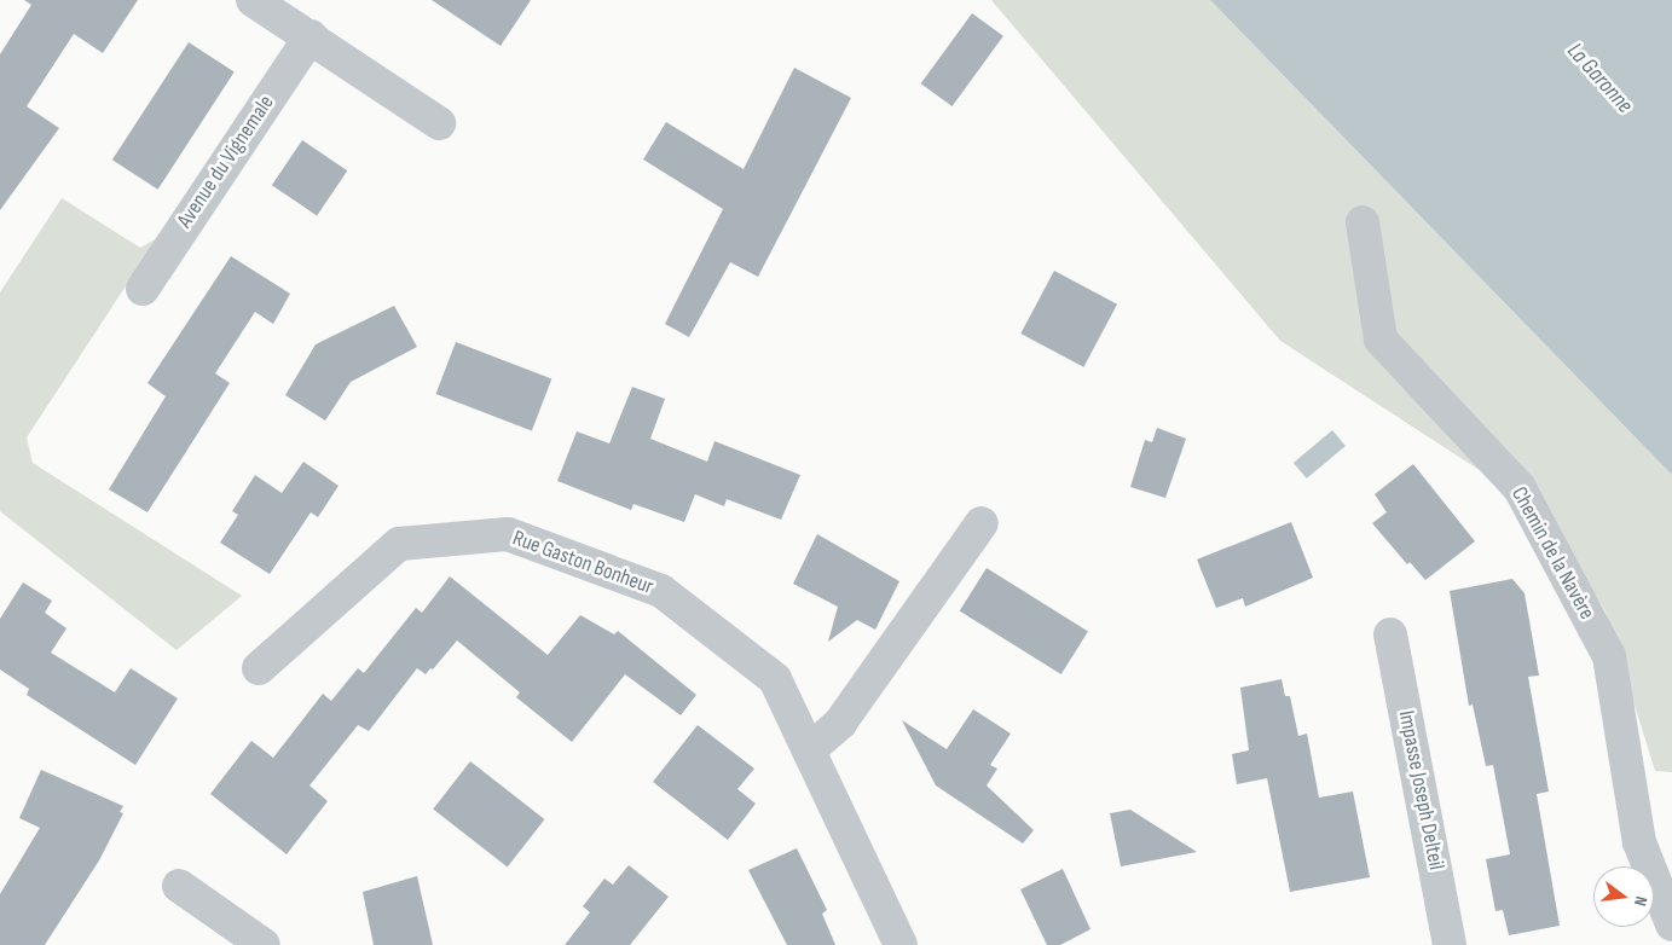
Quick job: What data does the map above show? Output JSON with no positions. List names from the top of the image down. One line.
{"streets":{"street":["Avenue du Vignemale","Chemin de la Navère","Rue Gaston Bonheur","Impasse Joseph Delteil"]},"water":["La Garonne"],"north":"right"}
